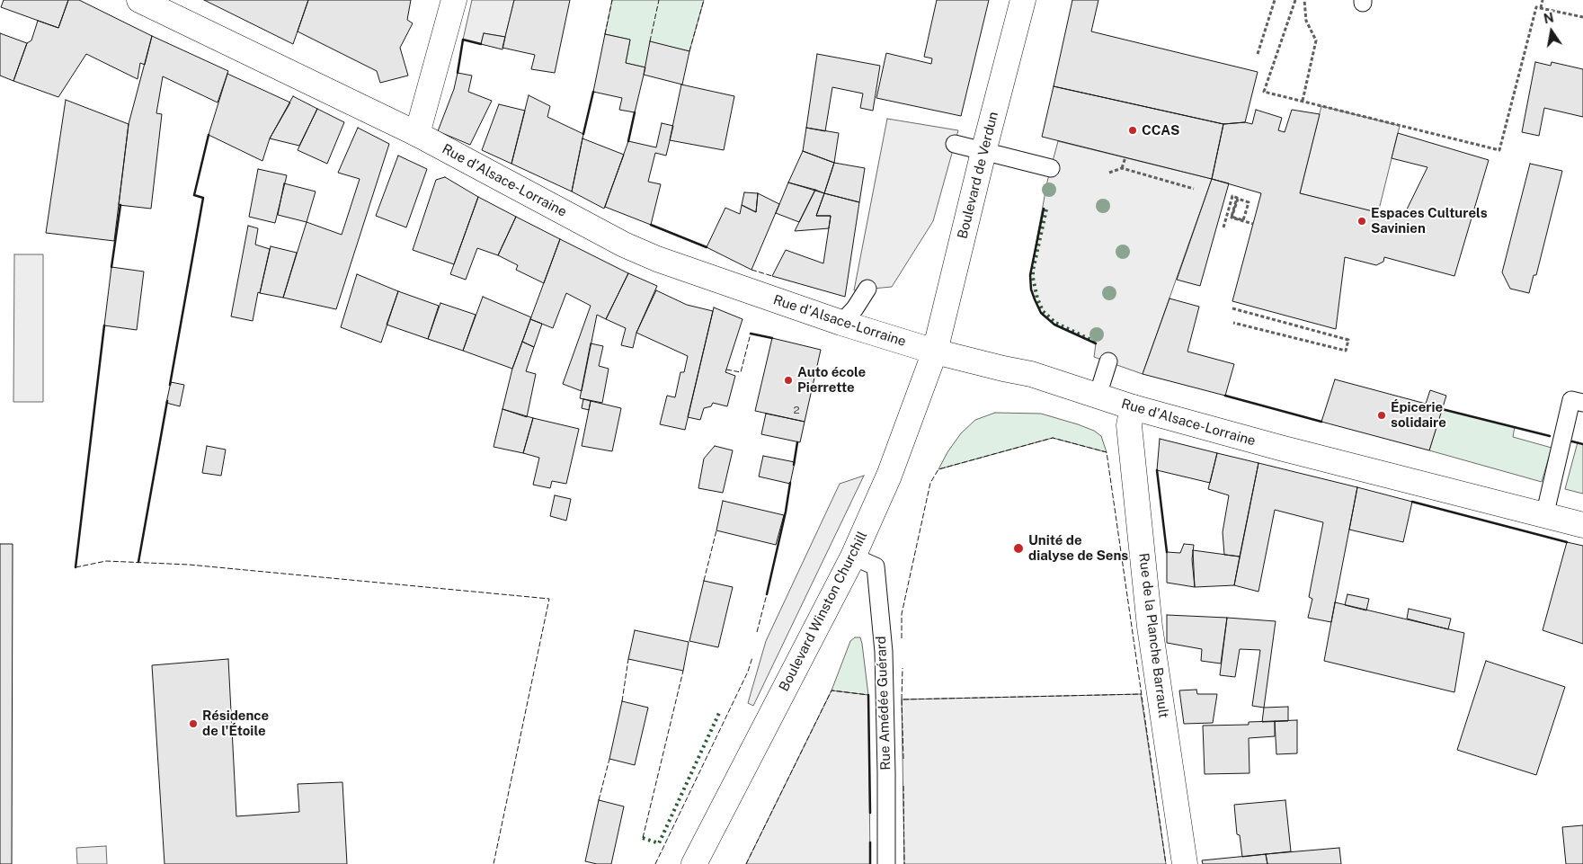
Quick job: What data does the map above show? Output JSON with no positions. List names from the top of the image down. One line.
{"streets":{"street":["Boulevard de Verdun","Rue d'Alsace-Lorraine","Boulevard Winston Churchill","Rue de la Planche Barrault"],"lane":["Rue Amédée Guérard"]},"crossings":[["Boulevard de Verdun","Rue d'Alsace-Lorraine"],["Boulevard de Verdun","Boulevard Winston Churchill"],["Rue d'Alsace-Lorraine","Boulevard Winston Churchill"],["Rue d'Alsace-Lorraine","Rue de la Planche Barrault"],["Boulevard Winston Churchill","Rue Amédée Guérard"]],"places":["CCAS","Espaces Culturels Savinien","Auto école Pierrette","Épicerie solidaire","Unité de dialyse de Sens","Résidence de l'Étoile"],"house_numbers":["2"],"north":"top"}
